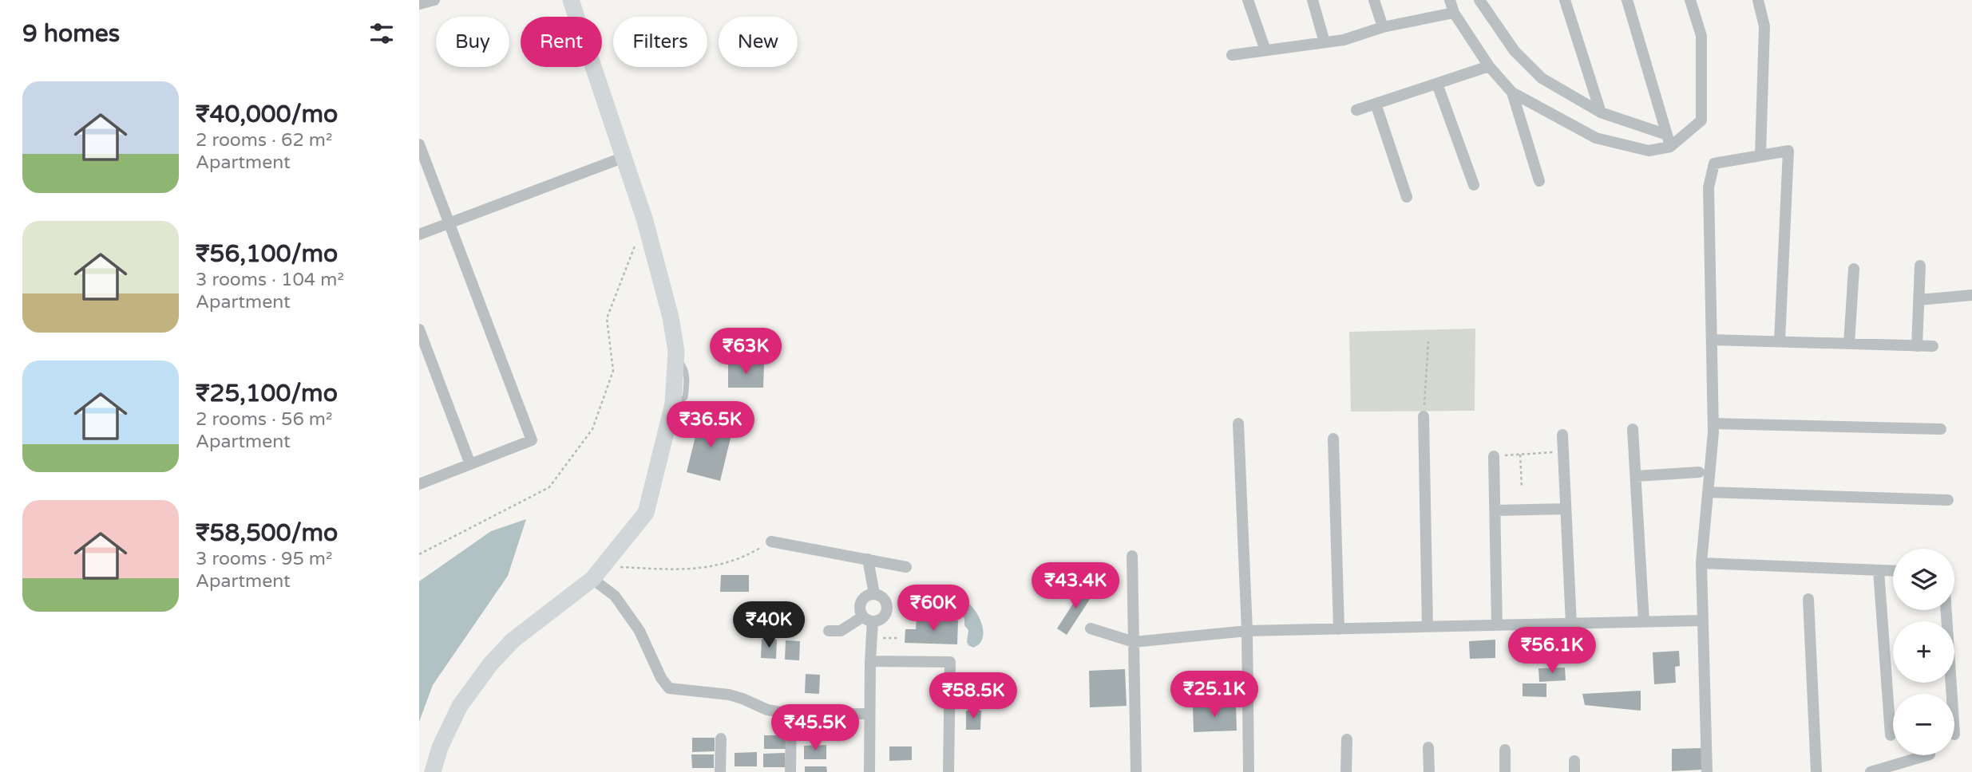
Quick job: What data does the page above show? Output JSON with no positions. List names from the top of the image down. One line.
{"page":{"heading":"9 homes","chip":["Buy","Rent","Filters","New"],"list":[{"name":"₹40,000/mo","note":"2 rooms · 62 m² · Apartment"},{"name":"₹56,100/mo","note":"3 rooms · 104 m² · Apartment"},{"name":"₹25,100/mo","note":"2 rooms · 56 m² · Apartment"},{"name":"₹58,500/mo","note":"3 rooms · 95 m² · Apartment"}],"price":["₹63K","₹36.5K","₹43.4K","₹60K","₹40K","₹56.1K","₹25.1K","₹58.5K","₹45.5K"],"map_buttons":["+","−"]}}
